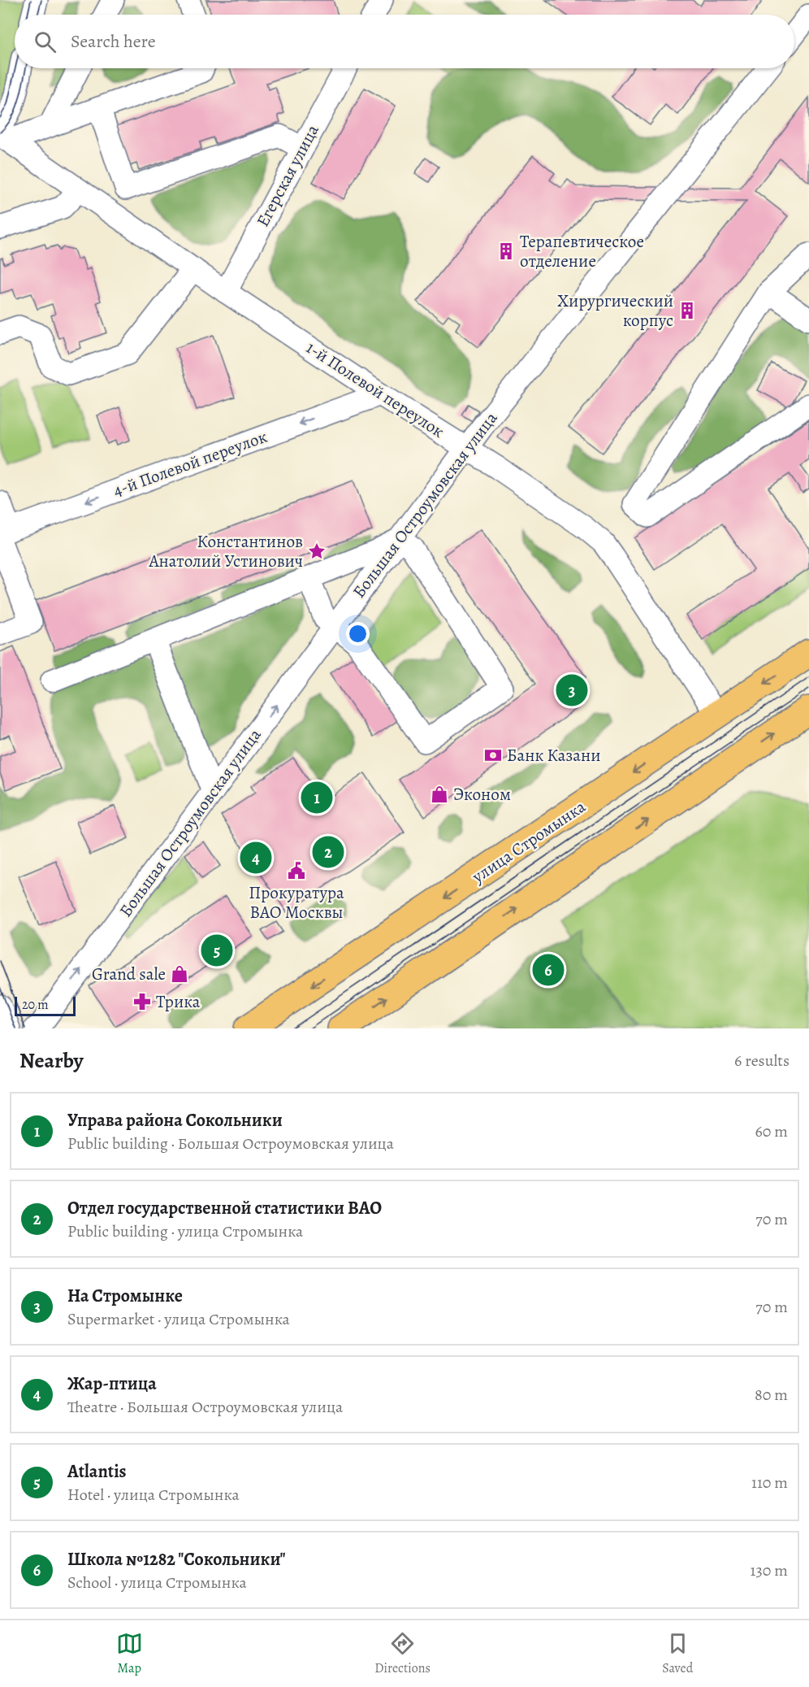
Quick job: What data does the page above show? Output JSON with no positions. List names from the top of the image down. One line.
{"streets":{"main road":["улица Стромынка"],"street":["Егерская улица","1-й Полевой переулок","4-й Полевой переулок","Большая Остроумовская улица"]},"crossings":[["Егерская улица","1-й Полевой переулок"],["1-й Полевой переулок","4-й Полевой переулок"],["1-й Полевой переулок","Большая Остроумовская улица"],["1-й Полевой переулок","улица Стромынка"]],"one_way":["Большая Остроумовская улица"],"places":{"building":["Терапевтическое отделение","Хирургический корпус"],"place":["Константинов Анатолий Устинович"],"bank":["Банк Казани"],"shop":["Эконом","Grand sale"],"public building":["Прокуратура ВАО Москвы"],"pharmacy":["Трика"]},"scale_bar":"20 m","page":{"search":"Search here","pins":["3","1","2","4","5","6"],"scale":"20 m","heading":["Nearby","6 results"],"list":[{"mark":"1","name":"Управа района Сокольники","note":"Public building · Большая Остроумовская улица","value":"60 m"},{"mark":"2","name":"Отдел государственной статистики ВАО","note":"Public building · улица Стромынка","value":"70 m"},{"mark":"3","name":"На Стромынке","note":"Supermarket · улица Стромынка","value":"70 m"},{"mark":"4","name":"Жар-птица","note":"Theatre · Большая Остроумовская улица","value":"80 m"},{"mark":"5","name":"Atlantis","note":"Hotel · улица Стромынка","value":"110 m"},{"mark":"6","name":"Школа №1282 \"Сокольники\"","note":"School · улица Стромынка","value":"130 m"}],"nav":["Map","Directions","Saved"]}}
